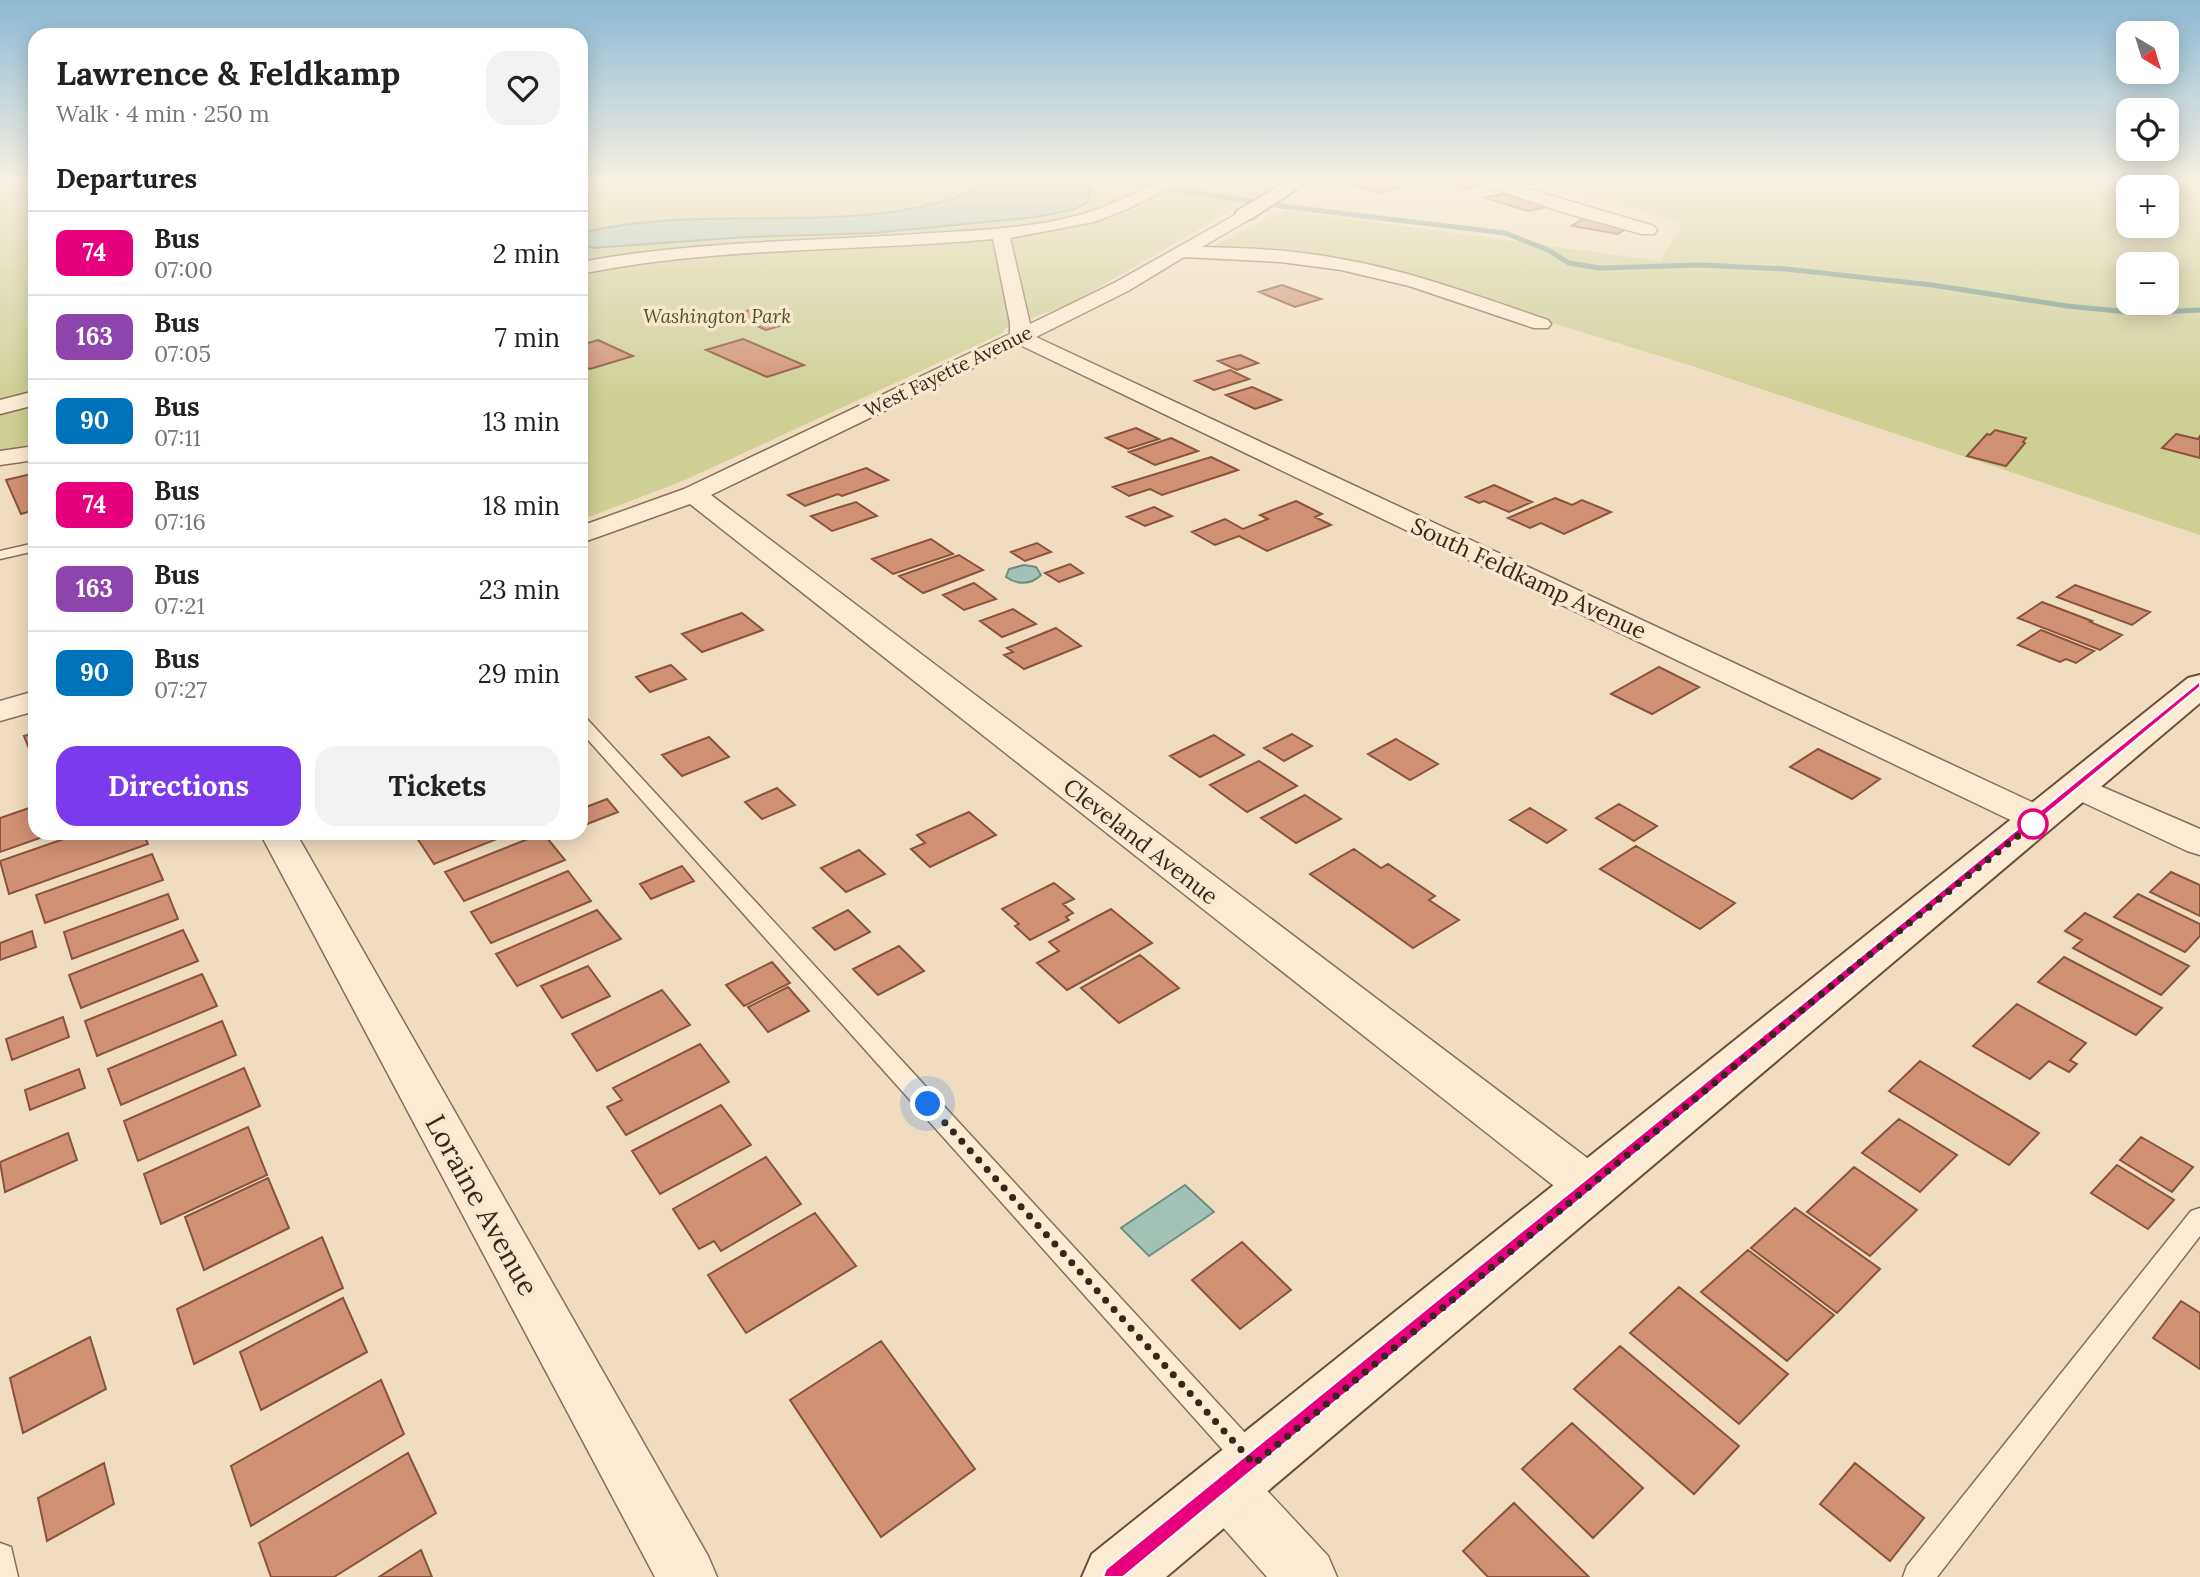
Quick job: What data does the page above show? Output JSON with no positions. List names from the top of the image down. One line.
{"streets":{"street":["West Fayette Avenue","South Feldkamp Avenue","Cleveland Avenue","Loraine Avenue"]},"crossings":[["West Fayette Avenue","South Feldkamp Avenue"],["West Fayette Avenue","Cleveland Avenue"]],"parks":["Washington Park"],"lines":["bus line 74"],"north":"bottom right","page":{"map_buttons":["+","−"],"heading":[["Lawrence & Feldkamp","Walk · 4 min · 250 m"],"Departures"],"list":[{"mark":"74","name":"Bus","note":"07:00","value":"2 min"},{"mark":"163","name":"Bus","note":"07:05","value":"7 min"},{"mark":"90","name":"Bus","note":"07:11","value":"13 min"},{"mark":"74","name":"Bus","note":"07:16","value":"18 min"},{"mark":"163","name":"Bus","note":"07:21","value":"23 min"},{"mark":"90","name":"Bus","note":"07:27","value":"29 min"}],"buttons":["Directions","Tickets"]}}
